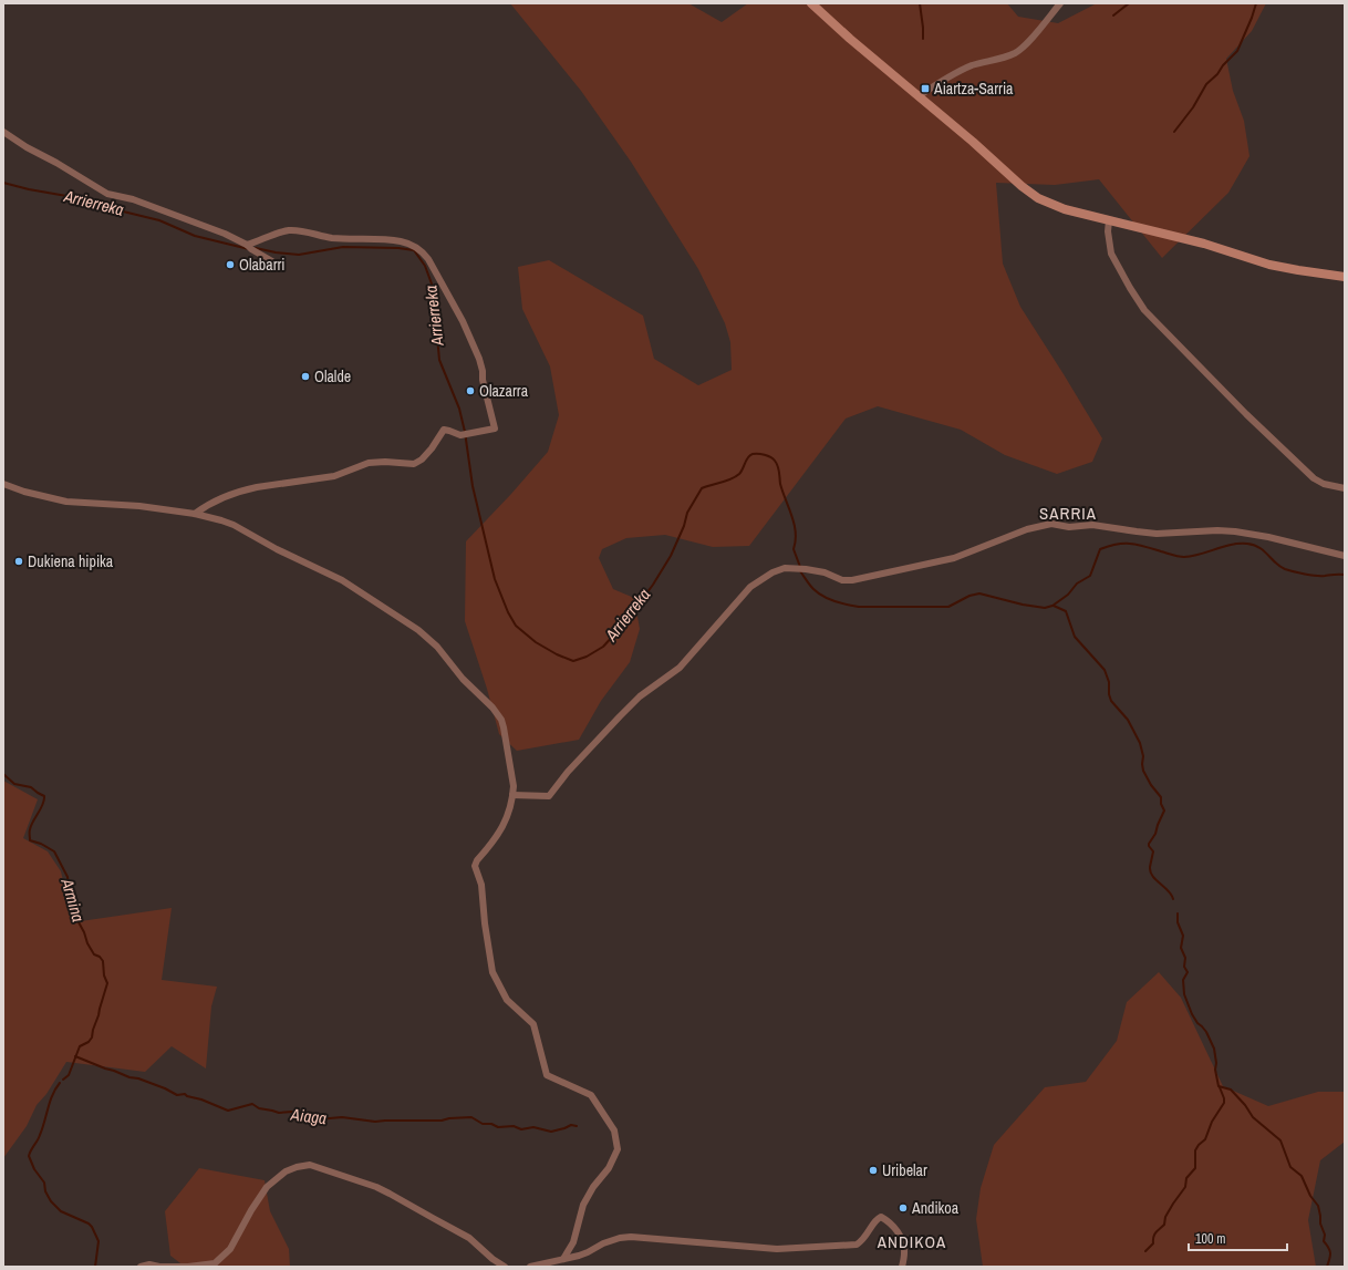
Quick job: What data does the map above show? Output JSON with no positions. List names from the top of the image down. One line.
{"districts":["SARRIA","ANDIKOA"],"water":["Arrierreka","Armina","Aiaga"],"places":{"transit":["Aiartza-Sarria"],"other":["Olabarri","Olalde","Olazarra","Dukiena hipika","Uribelar","Andikoa"]},"scale_bar":"100 m"}
